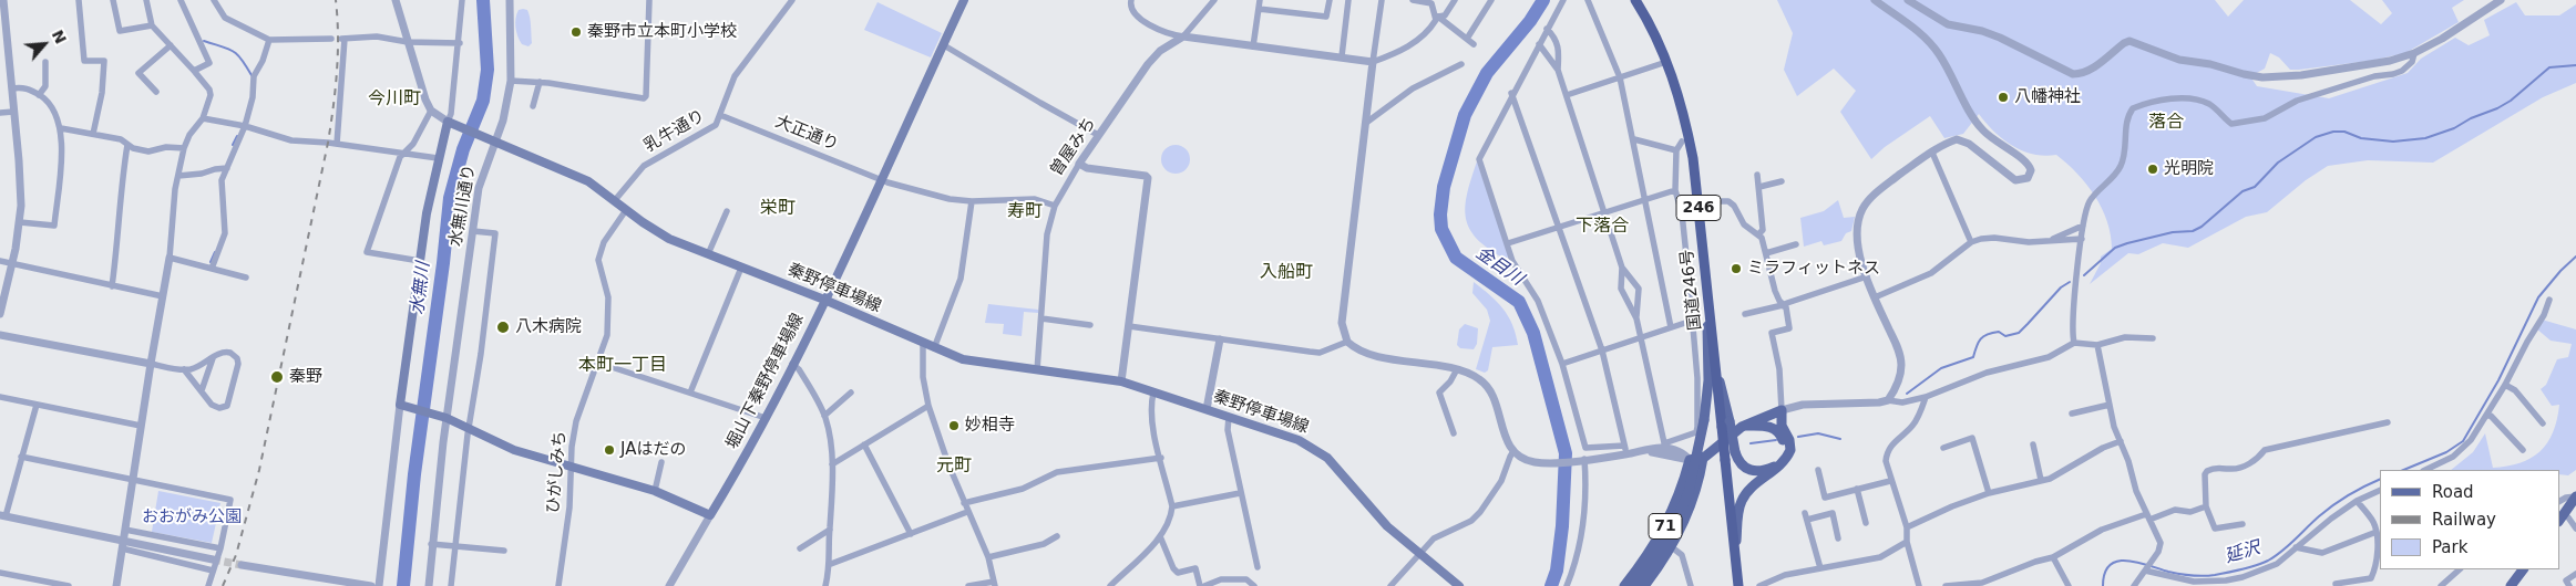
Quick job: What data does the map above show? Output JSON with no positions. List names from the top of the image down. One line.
{"streets":{"highway":["246","国道246号"],"main road":["秦野停車場線","堀山下秦野停車場線","71"],"street":["乳牛通り","大正通り","曽屋みち","水無川通り","ひがしみち"]},"crossings":[["乳牛通り","大正通り"],["乳牛通り","秦野停車場線"],["大正通り","曽屋みち"],["大正通り","堀山下秦野停車場線"],["曽屋みち","秦野停車場線"],["水無川通り","秦野停車場線"],["秦野停車場線","堀山下秦野停車場線"],["秦野停車場線","ひがしみち"],["国道246号","71"]],"districts":["今川町","落合","栄町","寿町","下落合","入船町","本町一丁目","元町"],"water":["金目川","水無川","延沢"],"parks":["おおがみ公園"],"places":["秦野市立本町小学校","八幡神社","光明院","ミラフィットネス","八木病院","秦野","妙相寺","JAはだの"],"legend":["Road","Railway","Park"],"north":"top right"}
